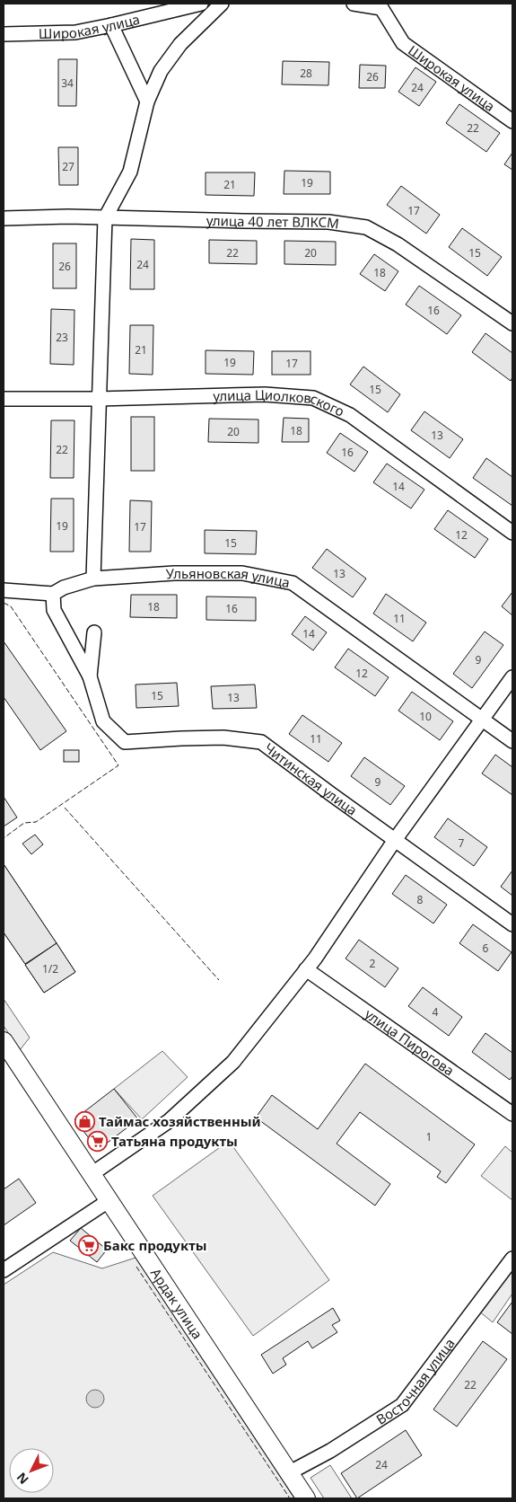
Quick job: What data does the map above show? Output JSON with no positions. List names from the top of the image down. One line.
{"streets":{"street":["Широкая улица","улица 40 лет ВЛКСМ","улица Циолковского","Ульяновская улица","Читинская улица","улица Пирогова","Ардак улица","Восточная улица"]},"crossings":[["Ардак улица","Восточная улица"]],"places":{"shop":["Таймас хозяйственный"],"supermarket":["Татьяна продукты","Бакс продукты"]},"house_numbers":["28","26","34","24","22","27","19","21","17","22","20","15","24","26","18","16","23","21","19","17","15","18","20","13","22","16","14","19","17","12","15","13","18","16","11","14","9","12","15","13","10","11","9","7","8","6","2","1/2","4","1","22","24"],"north":"bottom left"}
